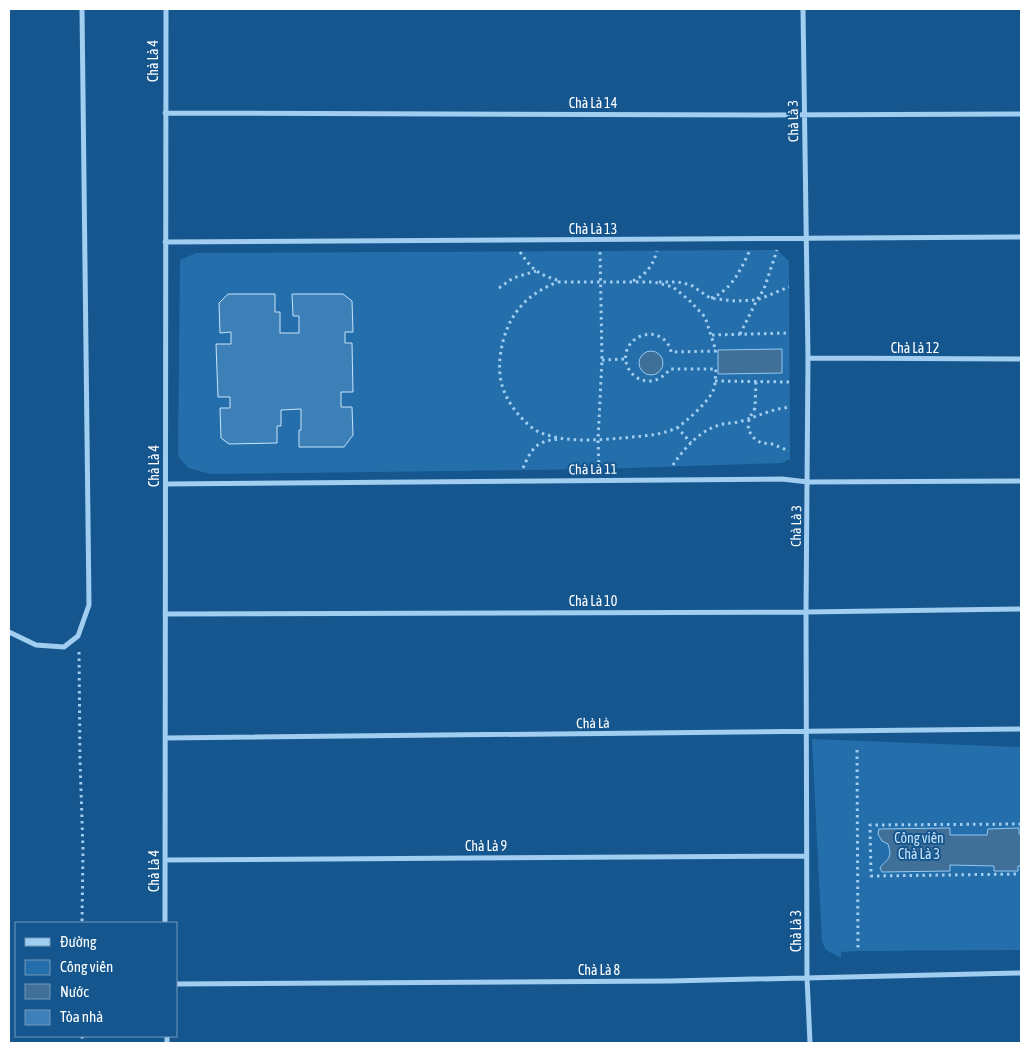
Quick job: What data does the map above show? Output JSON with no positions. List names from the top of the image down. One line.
{"streets":{"street":["Chà Là 4","Chà Là 14","Chà Là 3","Chà Là 13","Chà Là 12","Chà Là 11","Chà Là 10","Chà Là","Chà Là 9","Chà Là 8"]},"crossings":[["Chà Là 4","Chà Là 14"],["Chà Là 4","Chà Là 13"],["Chà Là 4","Chà Là 11"],["Chà Là 4","Chà Là 10"],["Chà Là 4","Chà Là"],["Chà Là 4","Chà Là 9"],["Chà Là 14","Chà Là 3"],["Chà Là 3","Chà Là 13"],["Chà Là 3","Chà Là 12"],["Chà Là 3","Chà Là 11"],["Chà Là 3","Chà Là 10"],["Chà Là 3","Chà Là"],["Chà Là 3","Chà Là 9"],["Chà Là 3","Chà Là 8"]],"parks":["Công viên Chà Là 3"],"legend":["Đường","Công viên","Nước","Tòa nhà"]}
